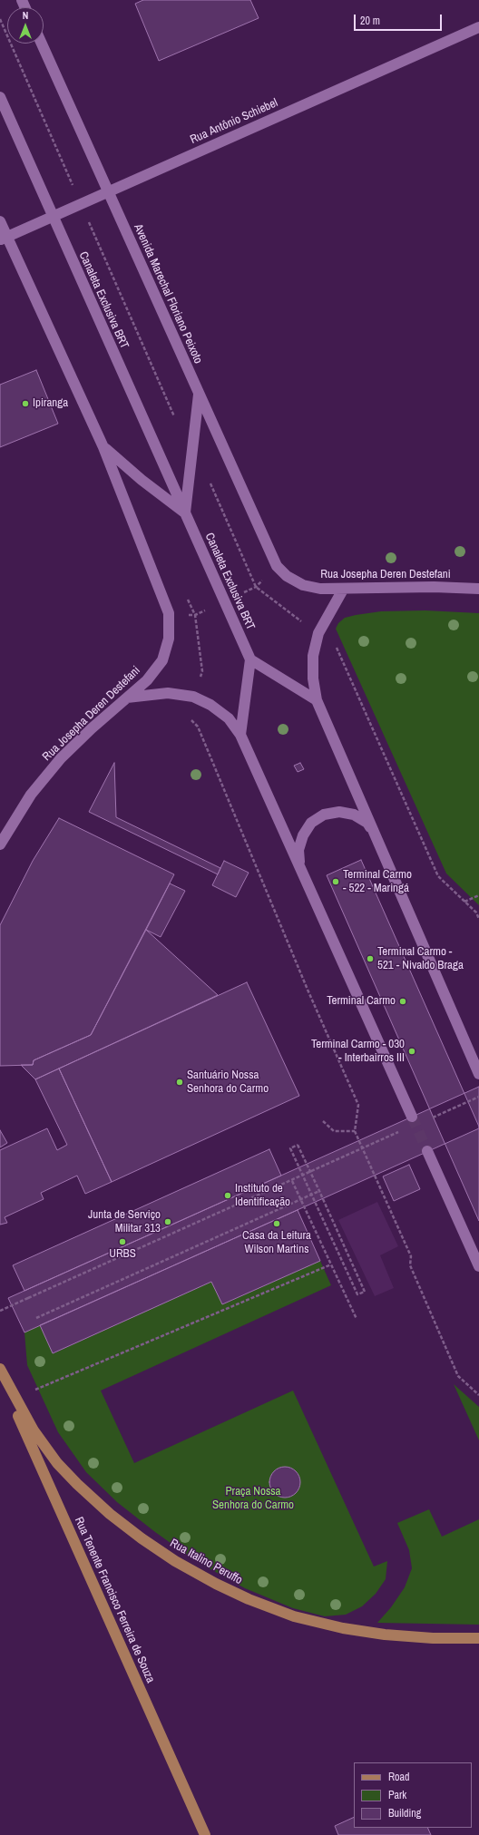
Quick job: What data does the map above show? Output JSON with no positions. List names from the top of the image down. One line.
{"streets":{"main road":["Rua Italino Peruffo","Rua Tenente Francisco Ferreira de Souza"],"street":["Rua Antônio Schiebel","Avenida Marechal Floriano Peixoto","Canaleta Exclusiva BRT","Rua Josepha Deren Destefani"]},"crossings":[["Rua Antônio Schiebel","Avenida Marechal Floriano Peixoto"],["Rua Antônio Schiebel","Canaleta Exclusiva BRT"],["Avenida Marechal Floriano Peixoto","Rua Josepha Deren Destefani"],["Canaleta Exclusiva BRT","Rua Josepha Deren Destefani"]],"parks":["Praça Nossa Senhora do Carmo"],"places":["Ipiranga","Terminal Carmo - 522 - Maringá","Terminal Carmo - 521 - Nivaldo Braga","Terminal Carmo","Terminal Carmo - 030 - Interbairros III","Santuário Nossa Senhora do Carmo","Instituto de Identificação","Junta de Serviço Militar 313","Casa da Leitura Wilson Martins","URBS"],"legend":["Road","Park","Building"],"scale_bar":"20 m","north":"top"}
